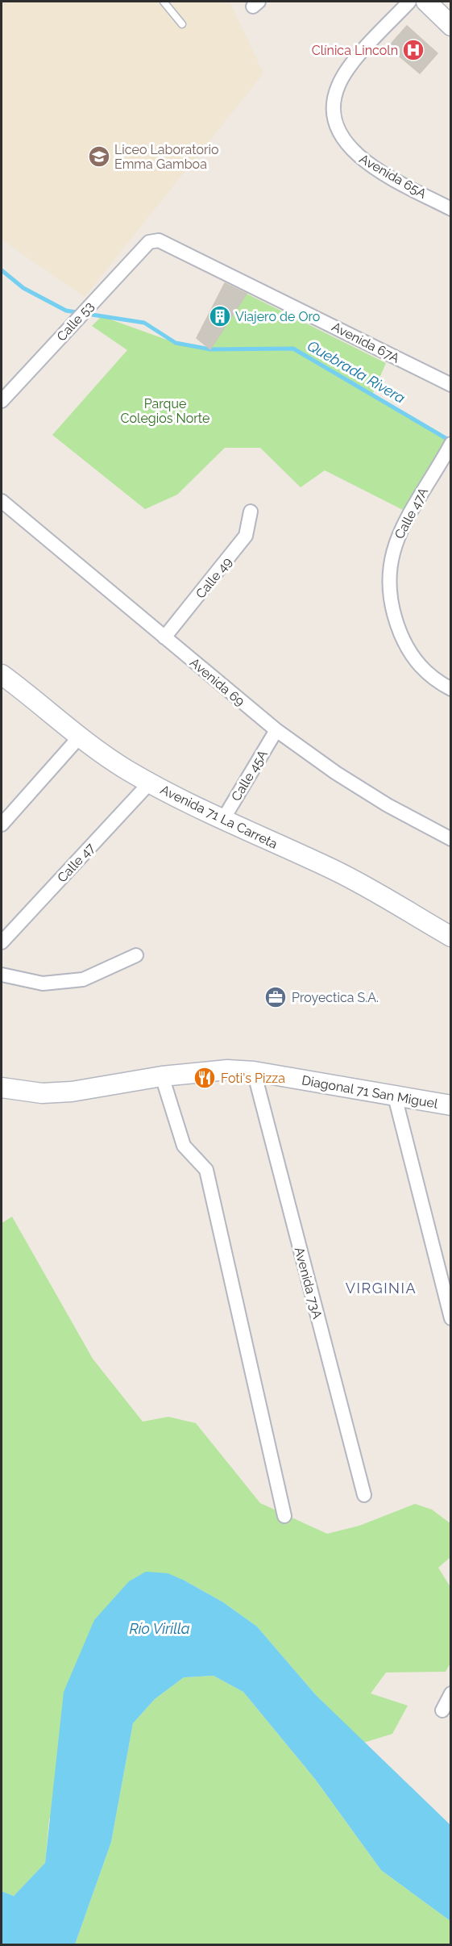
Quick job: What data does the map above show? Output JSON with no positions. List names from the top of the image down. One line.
{"streets":{"street":["Avenida 65A","Calle 53","Avenida 67A","Calle 47A","Calle 49","Avenida 69","Calle 45A","Avenida 71 La Carreta","Calle 47","Diagonal 71 San Miguel","Avenida 73A"]},"crossings":[["Calle 53","Avenida 67A"],["Calle 49","Avenida 69"],["Avenida 69","Calle 45A"],["Calle 45A","Avenida 71 La Carreta"],["Avenida 71 La Carreta","Calle 47"],["Diagonal 71 San Miguel","Avenida 73A"]],"districts":["VIRGINIA"],"water":["Quebrada Rivera","Río Virilla"],"parks":["Parque Colegios Norte"],"places":{"hospital":["Clínica Lincoln"],"school or university":["Liceo Laboratorio Emma Gamboa"],"building":["Viajero de Oro"],"office":["Proyectica S.A."],"restaurant":["Foti's Pizza"]}}
